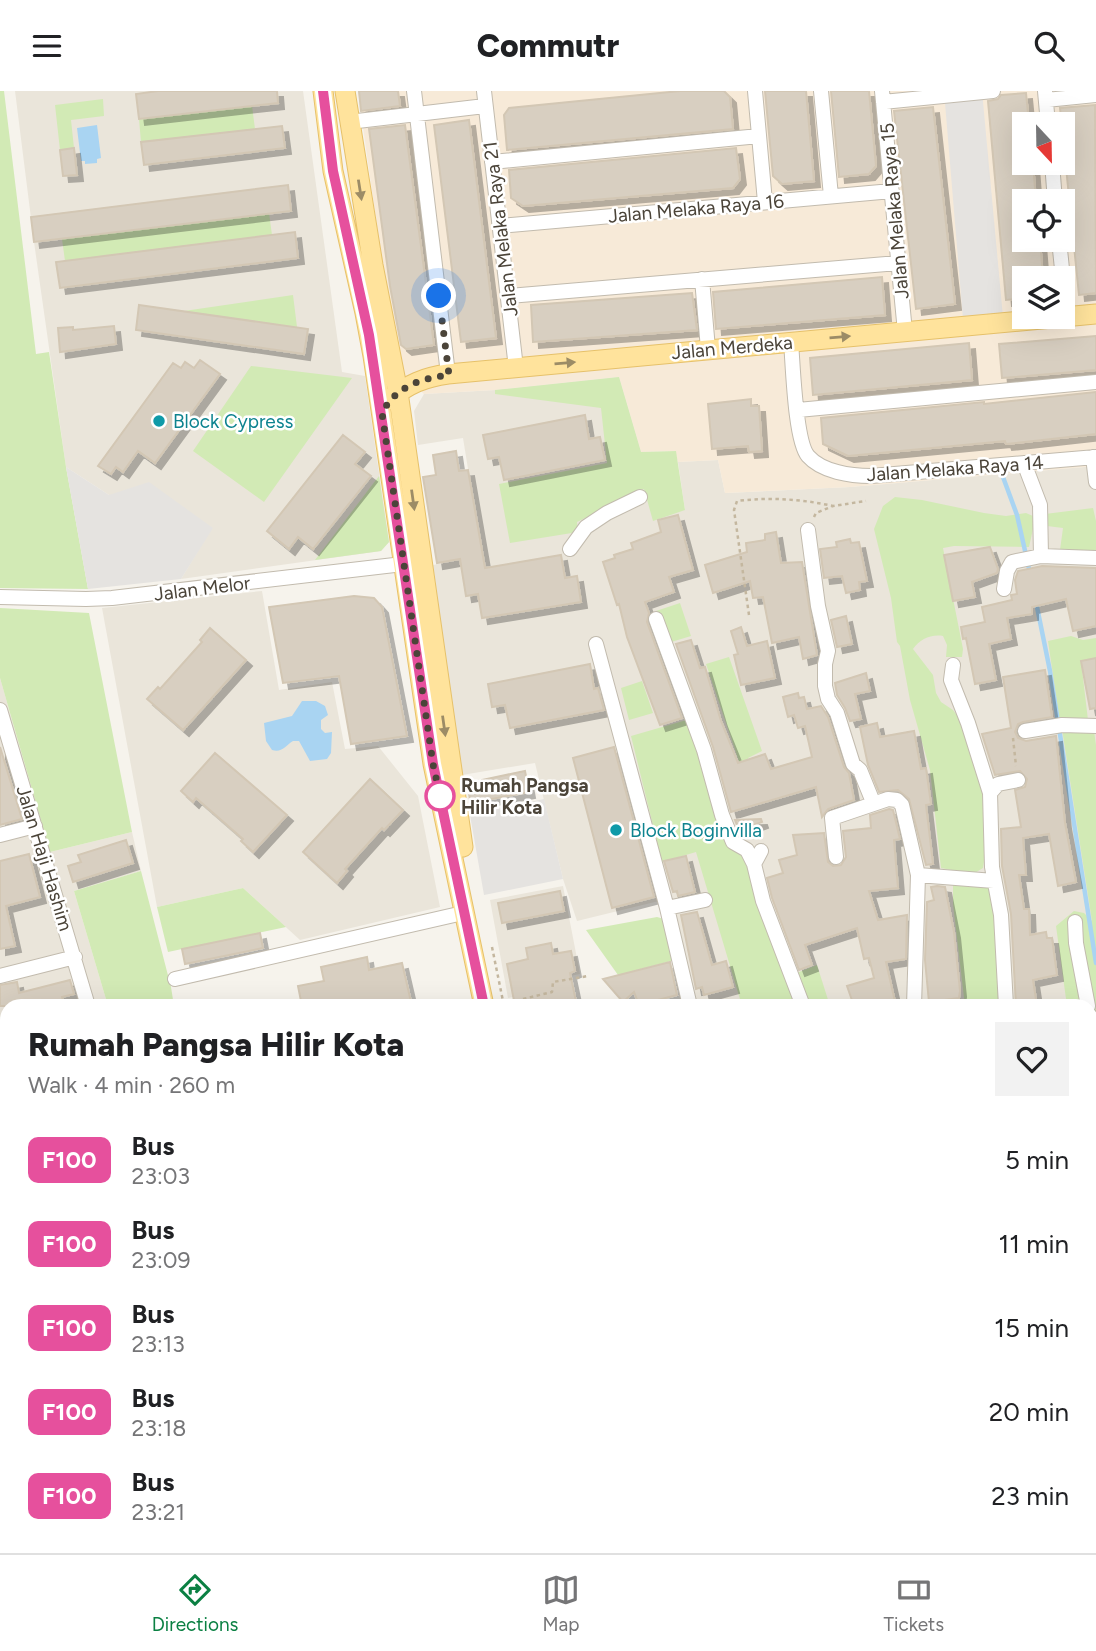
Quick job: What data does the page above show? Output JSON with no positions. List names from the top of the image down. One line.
{"streets":{"main road":["Jalan Merdeka"],"street":["Jalan Melaka Raya 16","Jalan Melaka Raya 15","Jalan Melaka Raya 21","Jalan Melaka Raya 14","Jalan Melor","Jalan Haji Hashim"]},"crossings":[["Jalan Melaka Raya 16","Jalan Melaka Raya 15"],["Jalan Melaka Raya 16","Jalan Melaka Raya 21"],["Jalan Melaka Raya 15","Jalan Merdeka"],["Jalan Melaka Raya 21","Jalan Merdeka"],["Jalan Merdeka","Jalan Melaka Raya 14"]],"one_way":["Jalan Merdeka"],"places":["Block Cypress","Rumah Pangsa Hilir Kota","Block Boginvilla"],"lines":["bus line F100"],"north":"bottom","page":{"header":"Commutr","heading":["Rumah Pangsa Hilir Kota","Walk · 4 min · 260 m"],"list":[{"mark":"F100","name":"Bus","note":"23:03","value":"5 min"},{"mark":"F100","name":"Bus","note":"23:09","value":"11 min"},{"mark":"F100","name":"Bus","note":"23:13","value":"15 min"},{"mark":"F100","name":"Bus","note":"23:18","value":"20 min"},{"mark":"F100","name":"Bus","note":"23:21","value":"23 min"}],"tabs":["Directions","Map","Tickets"]}}
